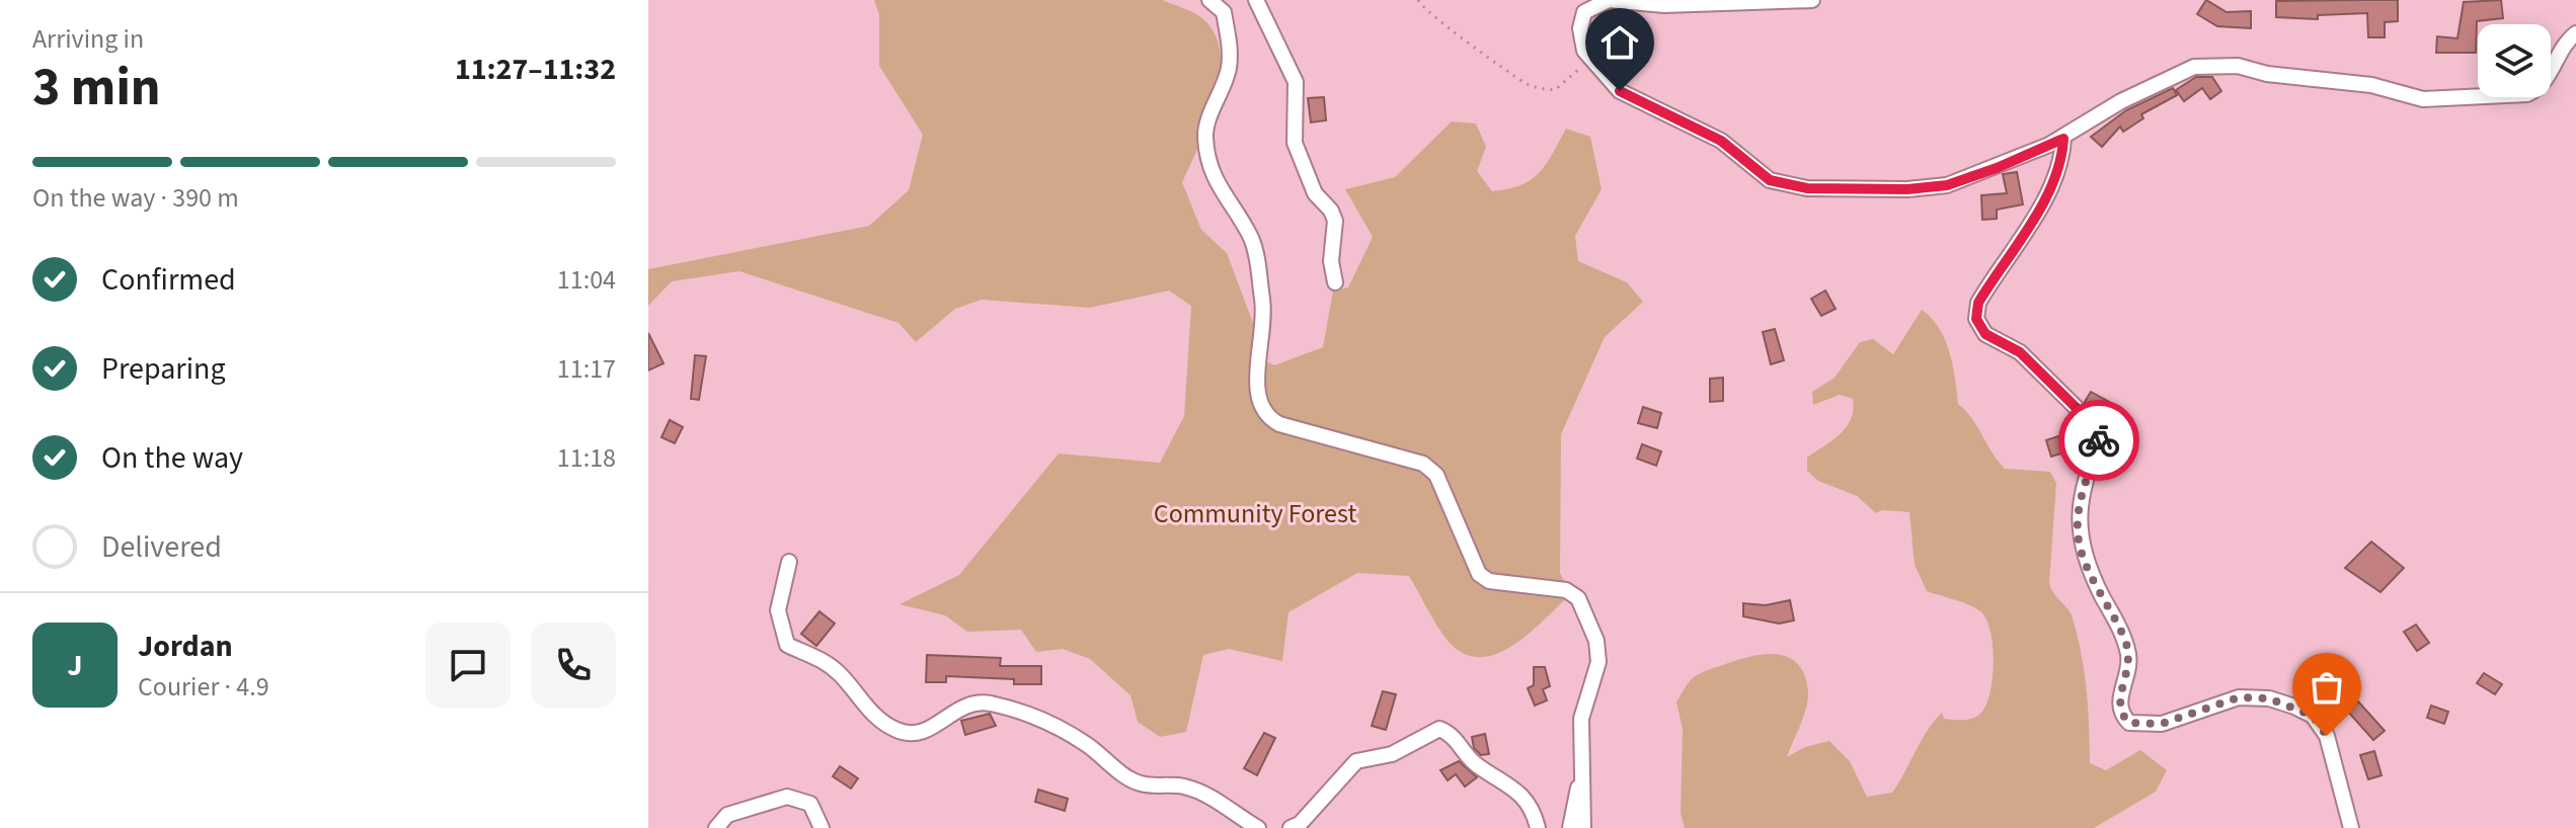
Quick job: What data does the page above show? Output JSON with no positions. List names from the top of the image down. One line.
{"parks":["Community Forest"],"page":{"heading":["3 min","Arriving in","11:27–11:32"],"panel":["Jordan","Courier · 4.9"],"bar":"On the way · 390 m","list":[["Confirmed","11:04"],["Preparing","11:17"],["On the way","11:18"],"Delivered"],"round":"J"}}
